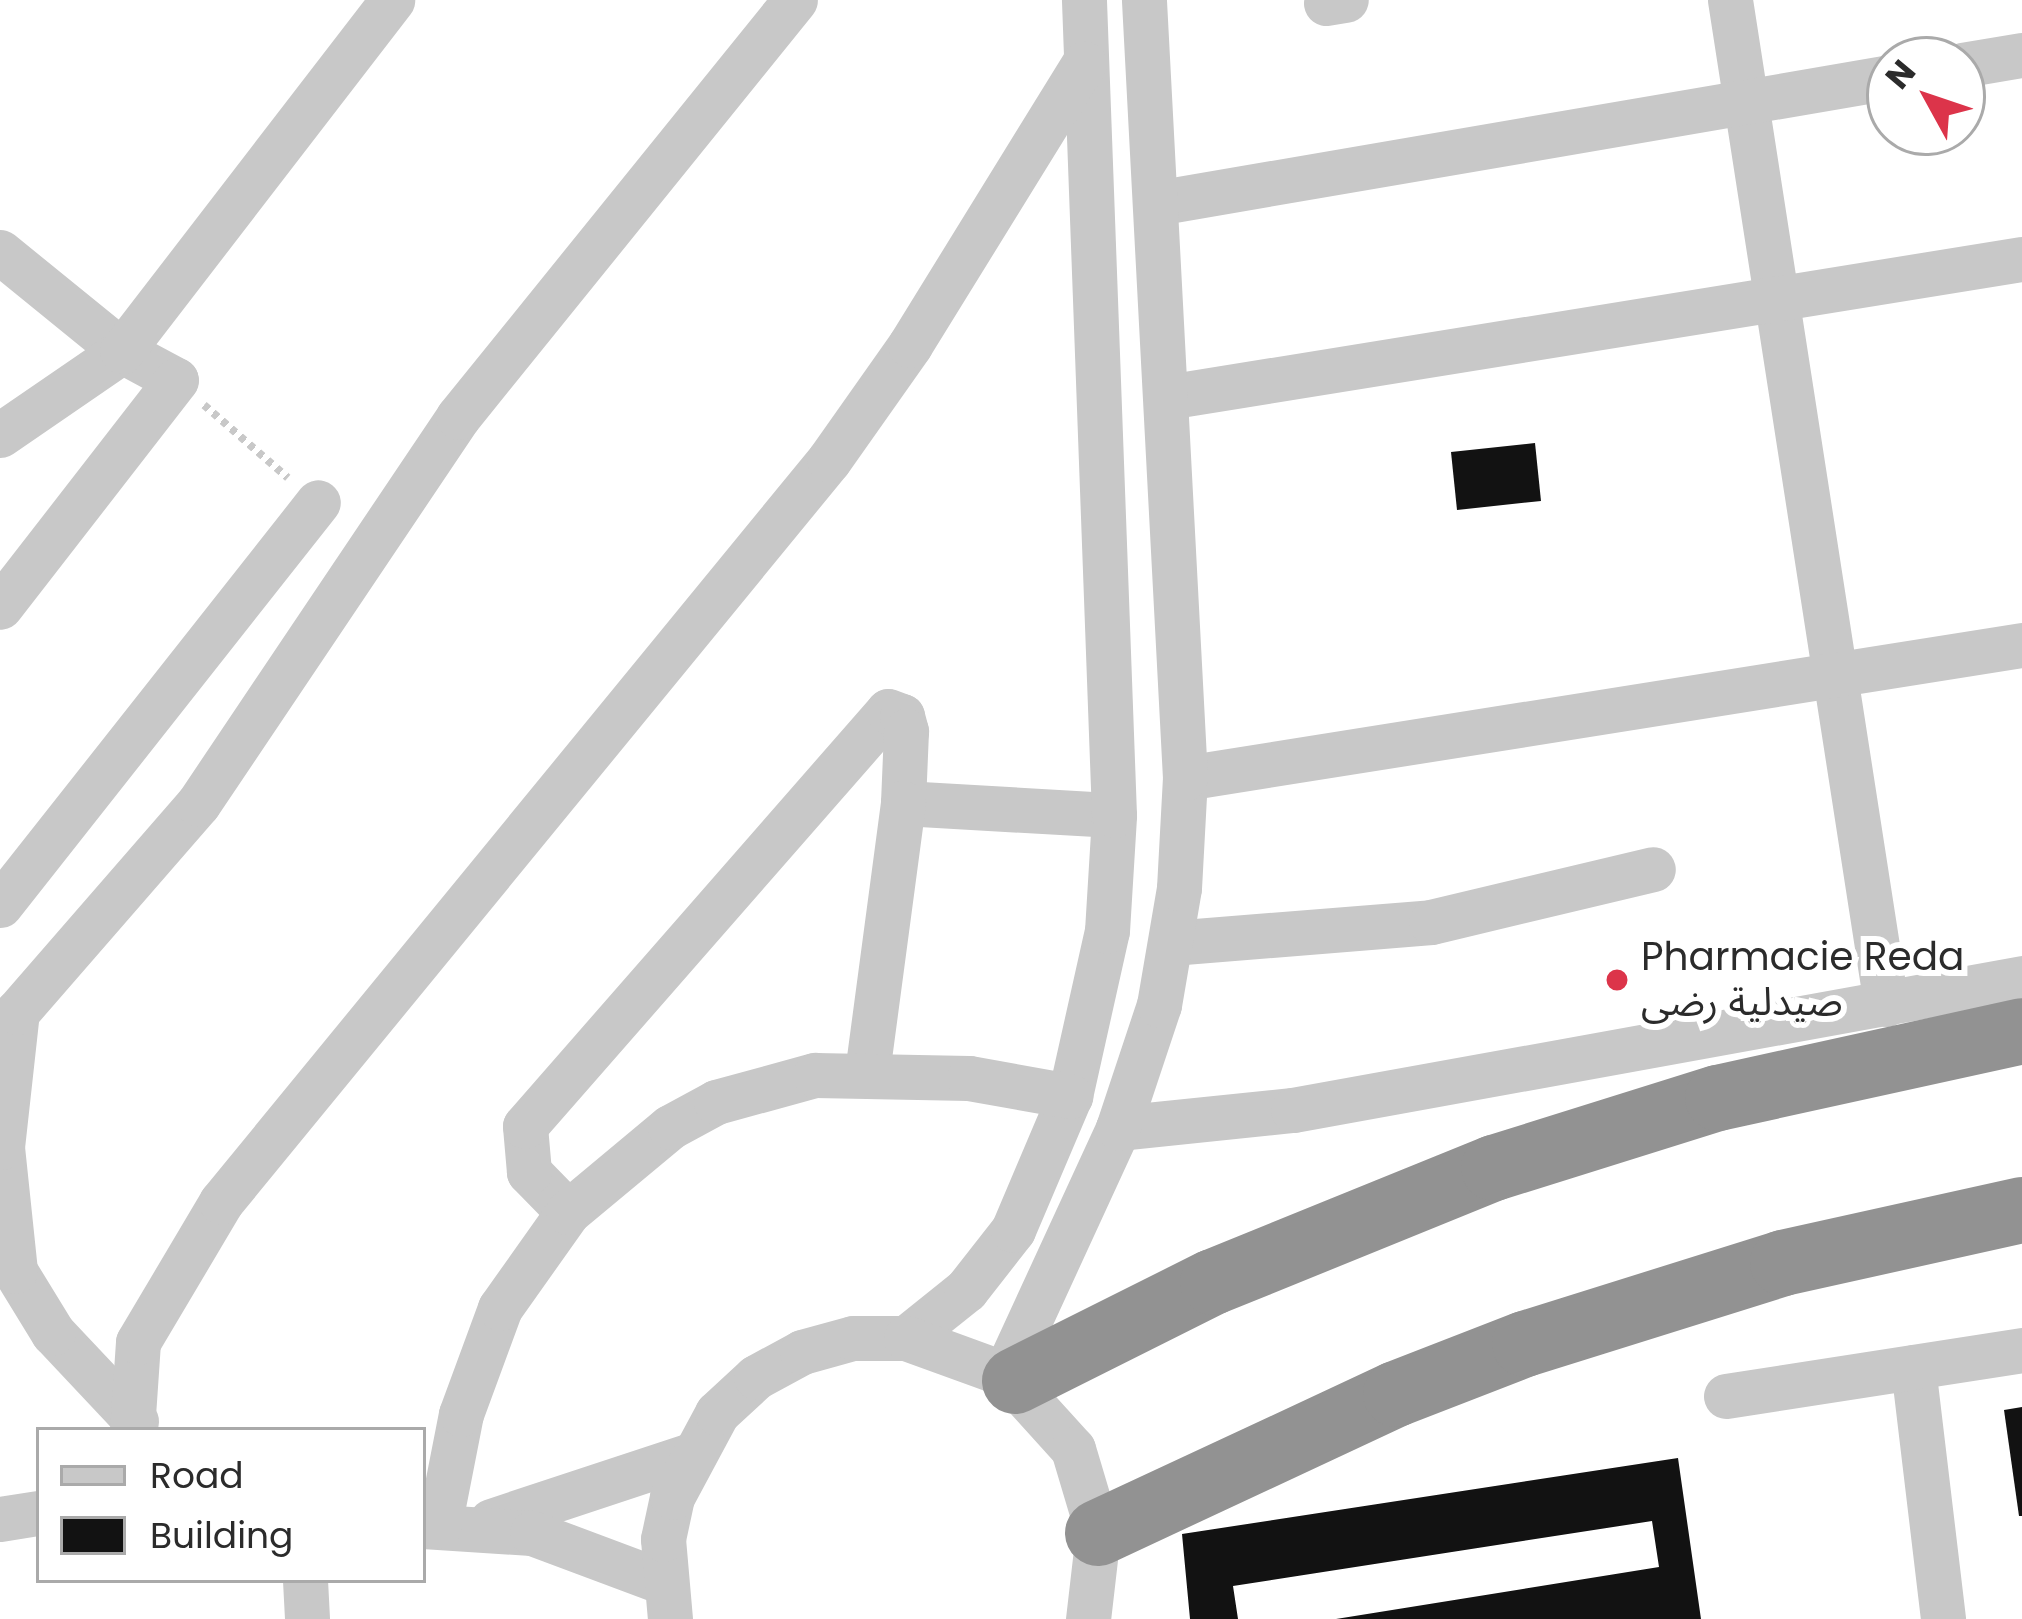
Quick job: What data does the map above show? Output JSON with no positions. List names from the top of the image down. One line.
{"places":["Pharmacie Reda صيدلية رضى"],"legend":["Road","Building"],"north":"top left"}
